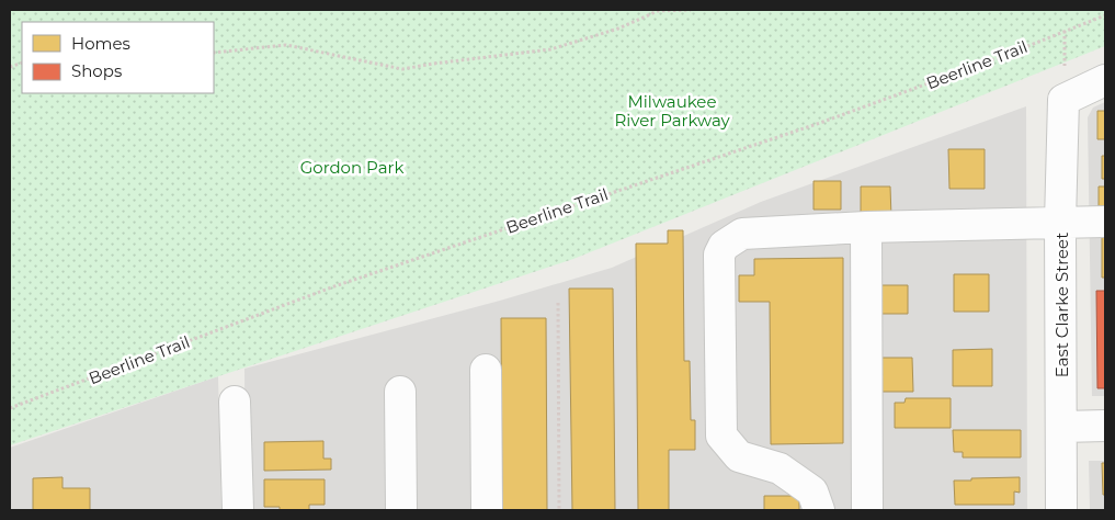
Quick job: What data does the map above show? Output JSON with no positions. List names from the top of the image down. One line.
{"streets":{"street":["East Clarke Street"],"path":["Beerline Trail"]},"parks":["Milwaukee River Parkway","Gordon Park"],"legend":["Homes","Shops"]}
